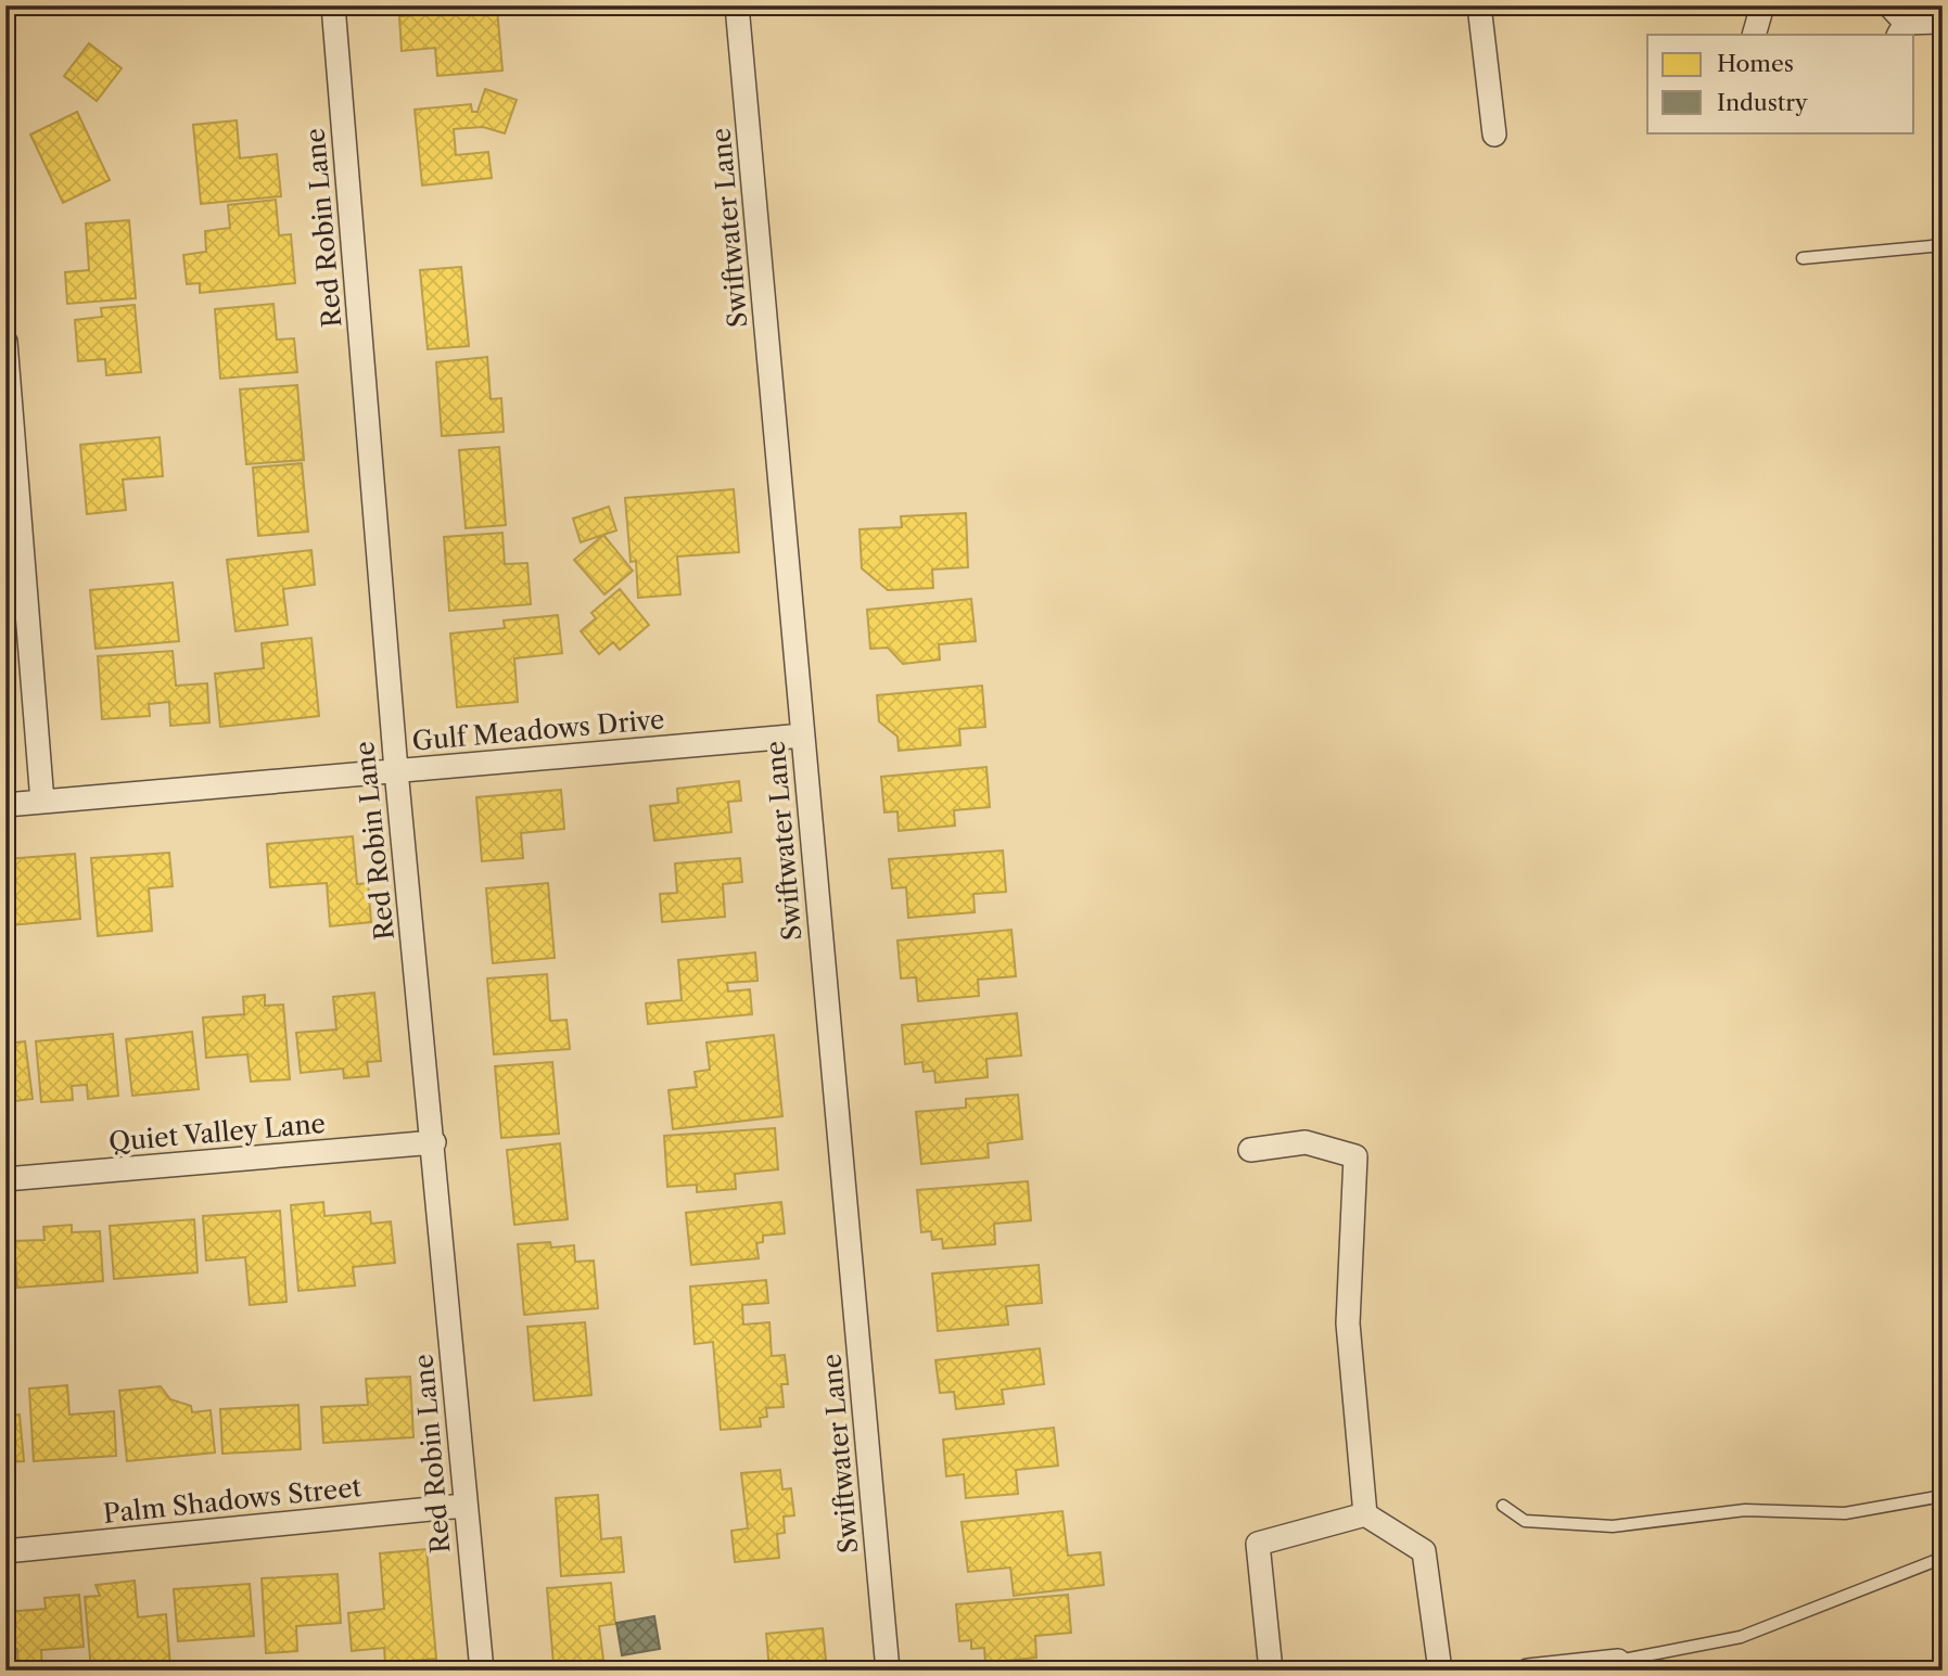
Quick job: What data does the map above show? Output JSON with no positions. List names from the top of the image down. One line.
{"streets":{"street":["Red Robin Lane","Swiftwater Lane","Gulf Meadows Drive","Quiet Valley Lane","Palm Shadows Street"]},"crossings":[["Red Robin Lane","Gulf Meadows Drive"],["Red Robin Lane","Quiet Valley Lane"],["Red Robin Lane","Palm Shadows Street"],["Swiftwater Lane","Gulf Meadows Drive"]],"legend":["Homes","Industry"]}
